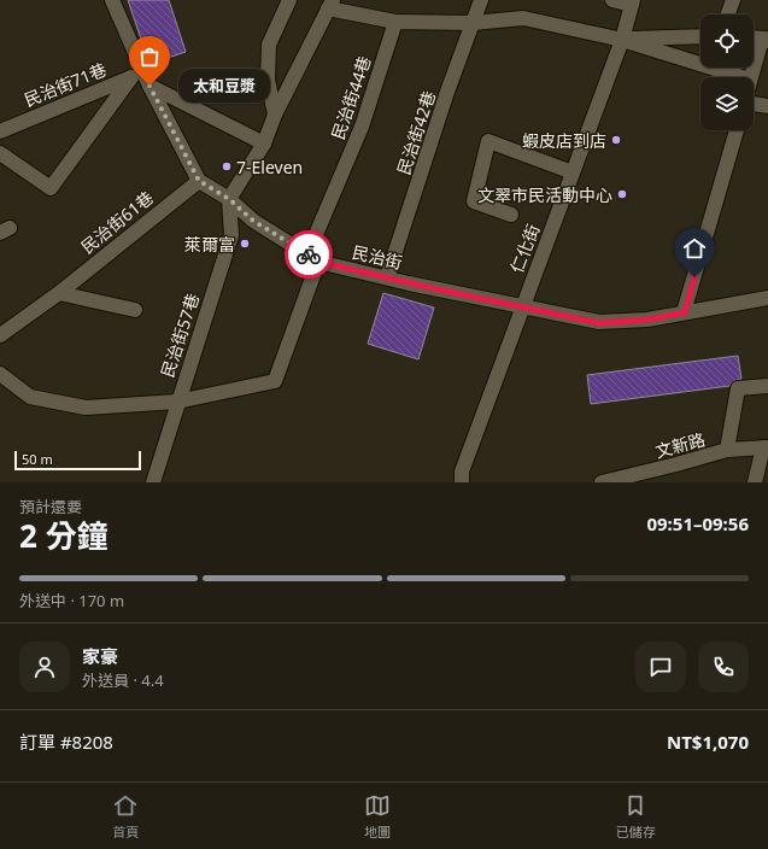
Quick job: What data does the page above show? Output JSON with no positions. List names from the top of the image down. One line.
{"streets":{"street":["民治街71巷","民治街44巷","民治街42巷","民治街61巷","仁化街","民治街","民治街57巷","文新路"]},"crossings":[["民治街44巷","民治街"],["民治街44巷","民治街57巷"],["民治街42巷","民治街"],["民治街61巷","民治街"],["仁化街","民治街"],["民治街","民治街57巷"]],"places":["太和豆漿","蝦皮店到店","7-Eleven","文翠市民活動中心","萊爾富"],"scale_bar":"50 m","page":{"bubble":"太和豆漿","scale":"50 m","heading":["2 分鐘","預計還要","09:51–09:56"],"panel":["家豪","外送員 · 4.4","訂單 #8208","NT$1,070"],"bar":"外送中 · 170 m","tabs":["首頁","地圖","已儲存"]}}
